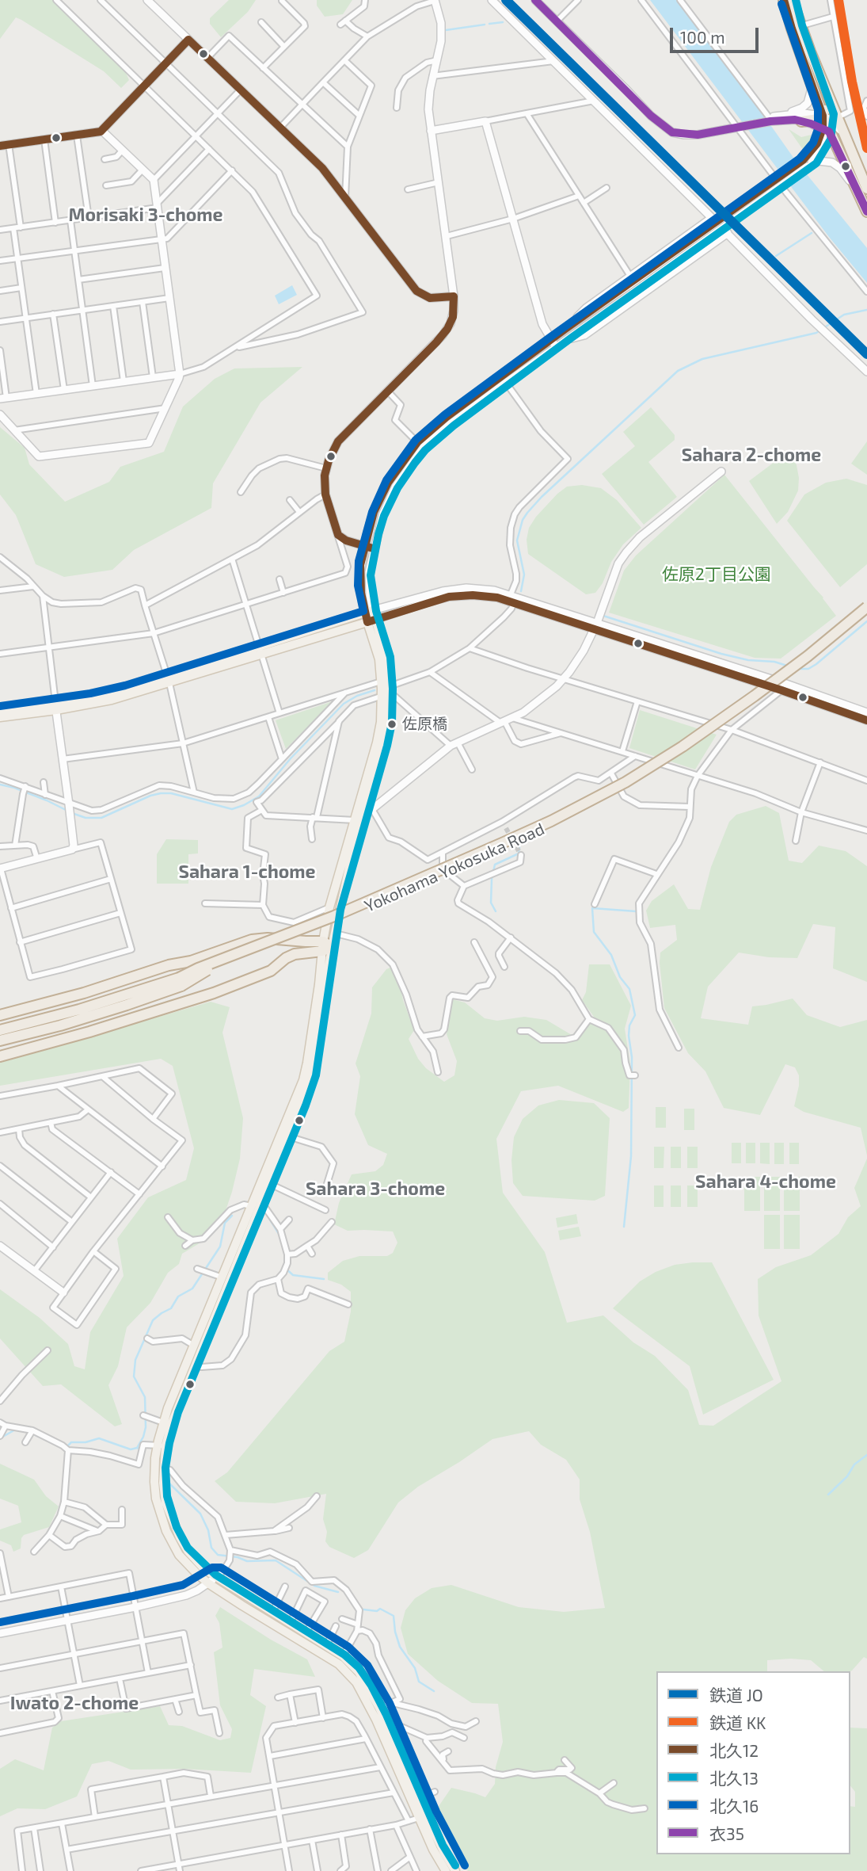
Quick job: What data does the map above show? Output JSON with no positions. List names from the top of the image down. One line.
{"streets":{"highway":["Yokohama Yokosuka Road"]},"districts":["Morisaki 3-chome","Sahara 2-chome","Sahara 1-chome","Sahara 4-chome","Sahara 3-chome","Iwato 2-chome"],"parks":["佐原2丁目公園"],"places":["佐原橋"],"lines":["rail line JO","rail line KK","transit line 北久12","transit line 北久13","transit line 衣35","transit line 北久16"],"legend":["鉄道 JO","鉄道 KK","北久12","北久13","北久16","衣35"],"scale_bar":"100 m"}
